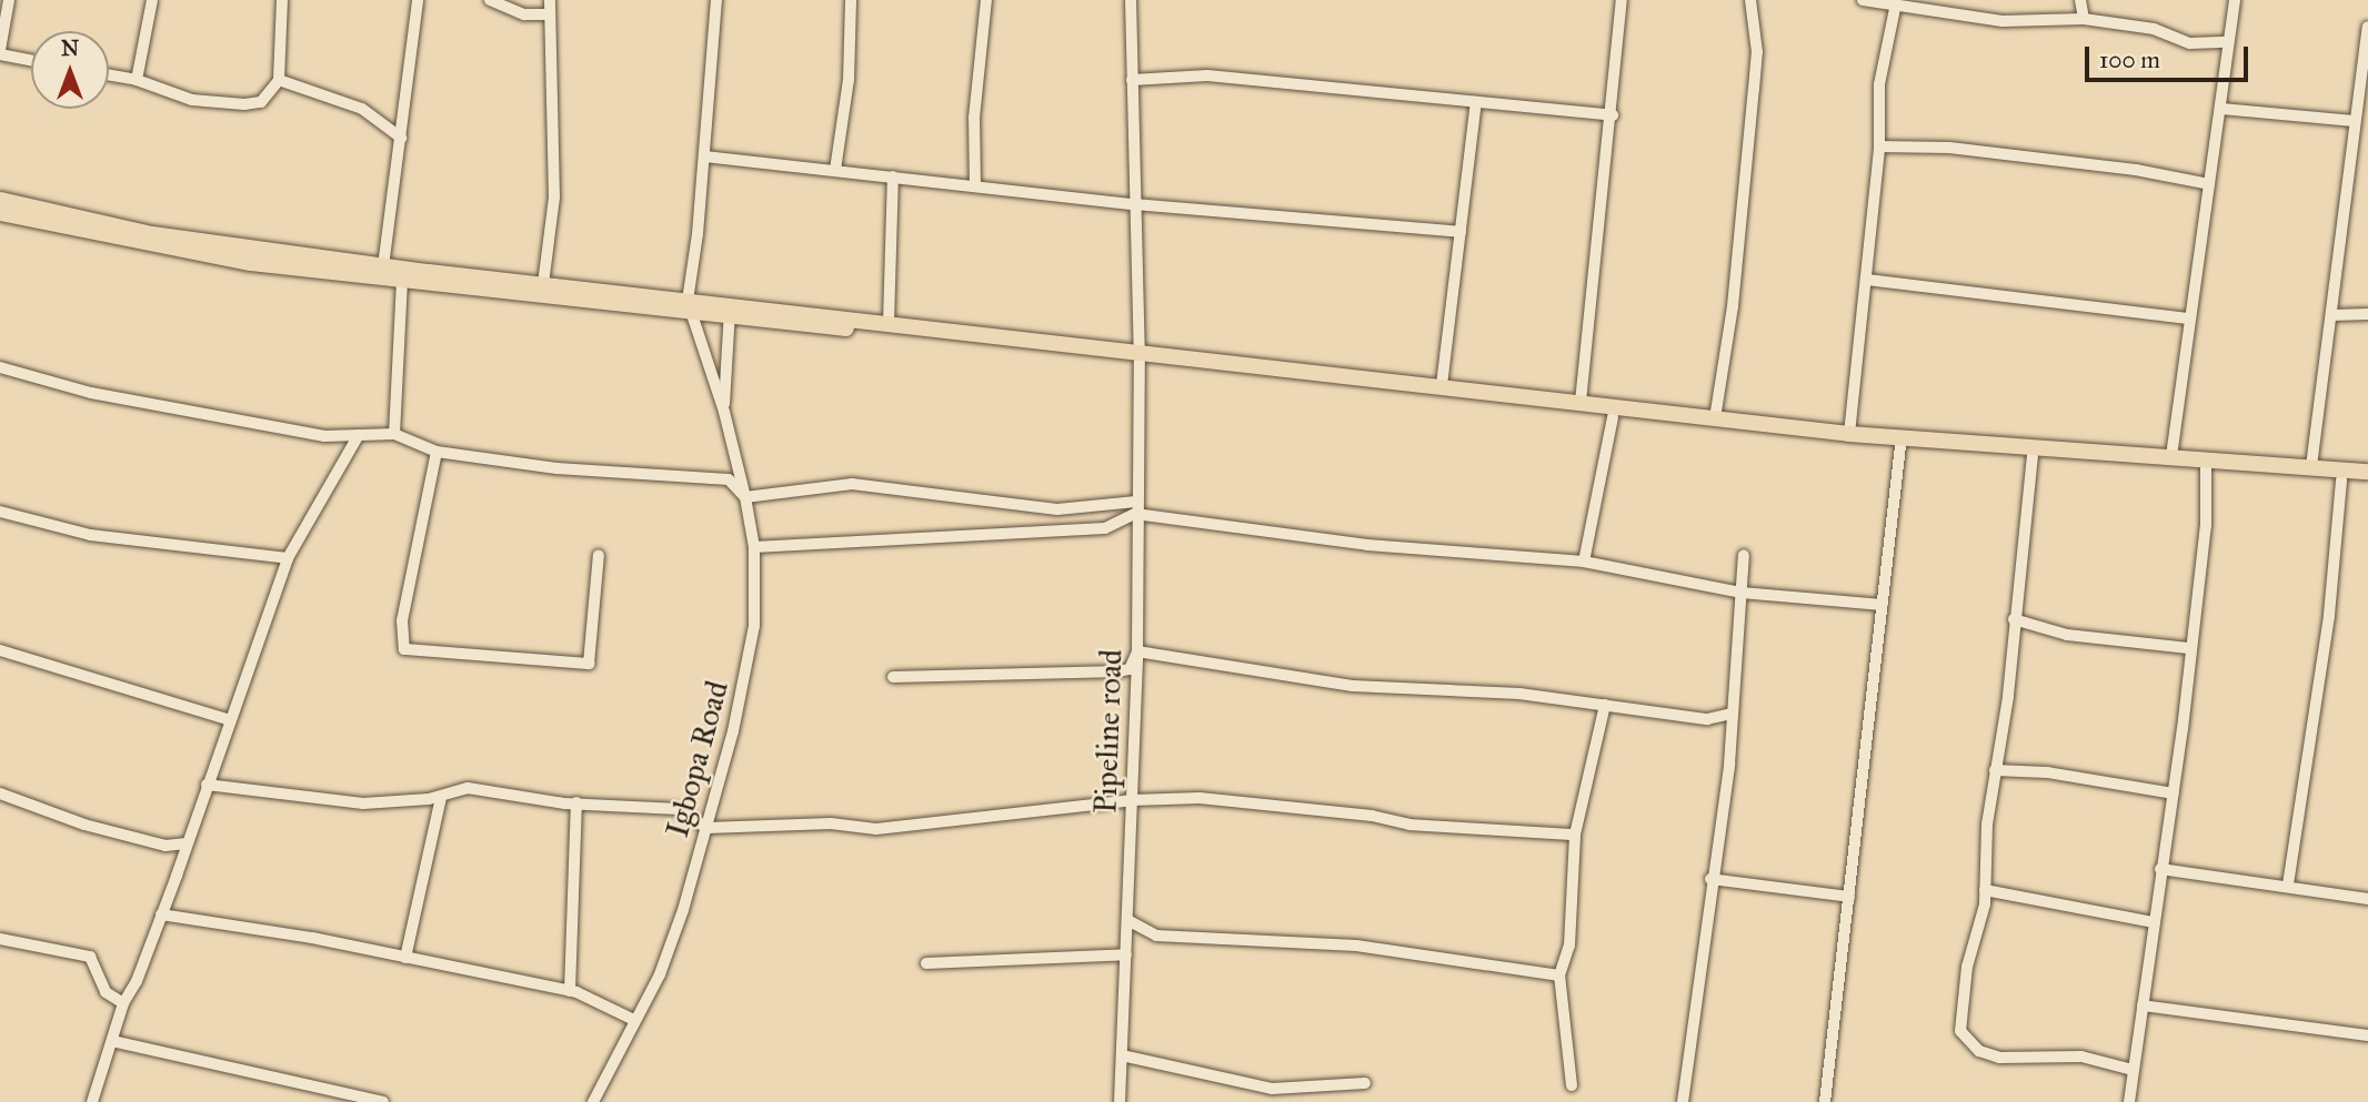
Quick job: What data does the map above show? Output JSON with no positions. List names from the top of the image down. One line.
{"streets":{"street":["Pipeline road","Igbopa Road"]},"scale_bar":"100 m","north":"top"}
